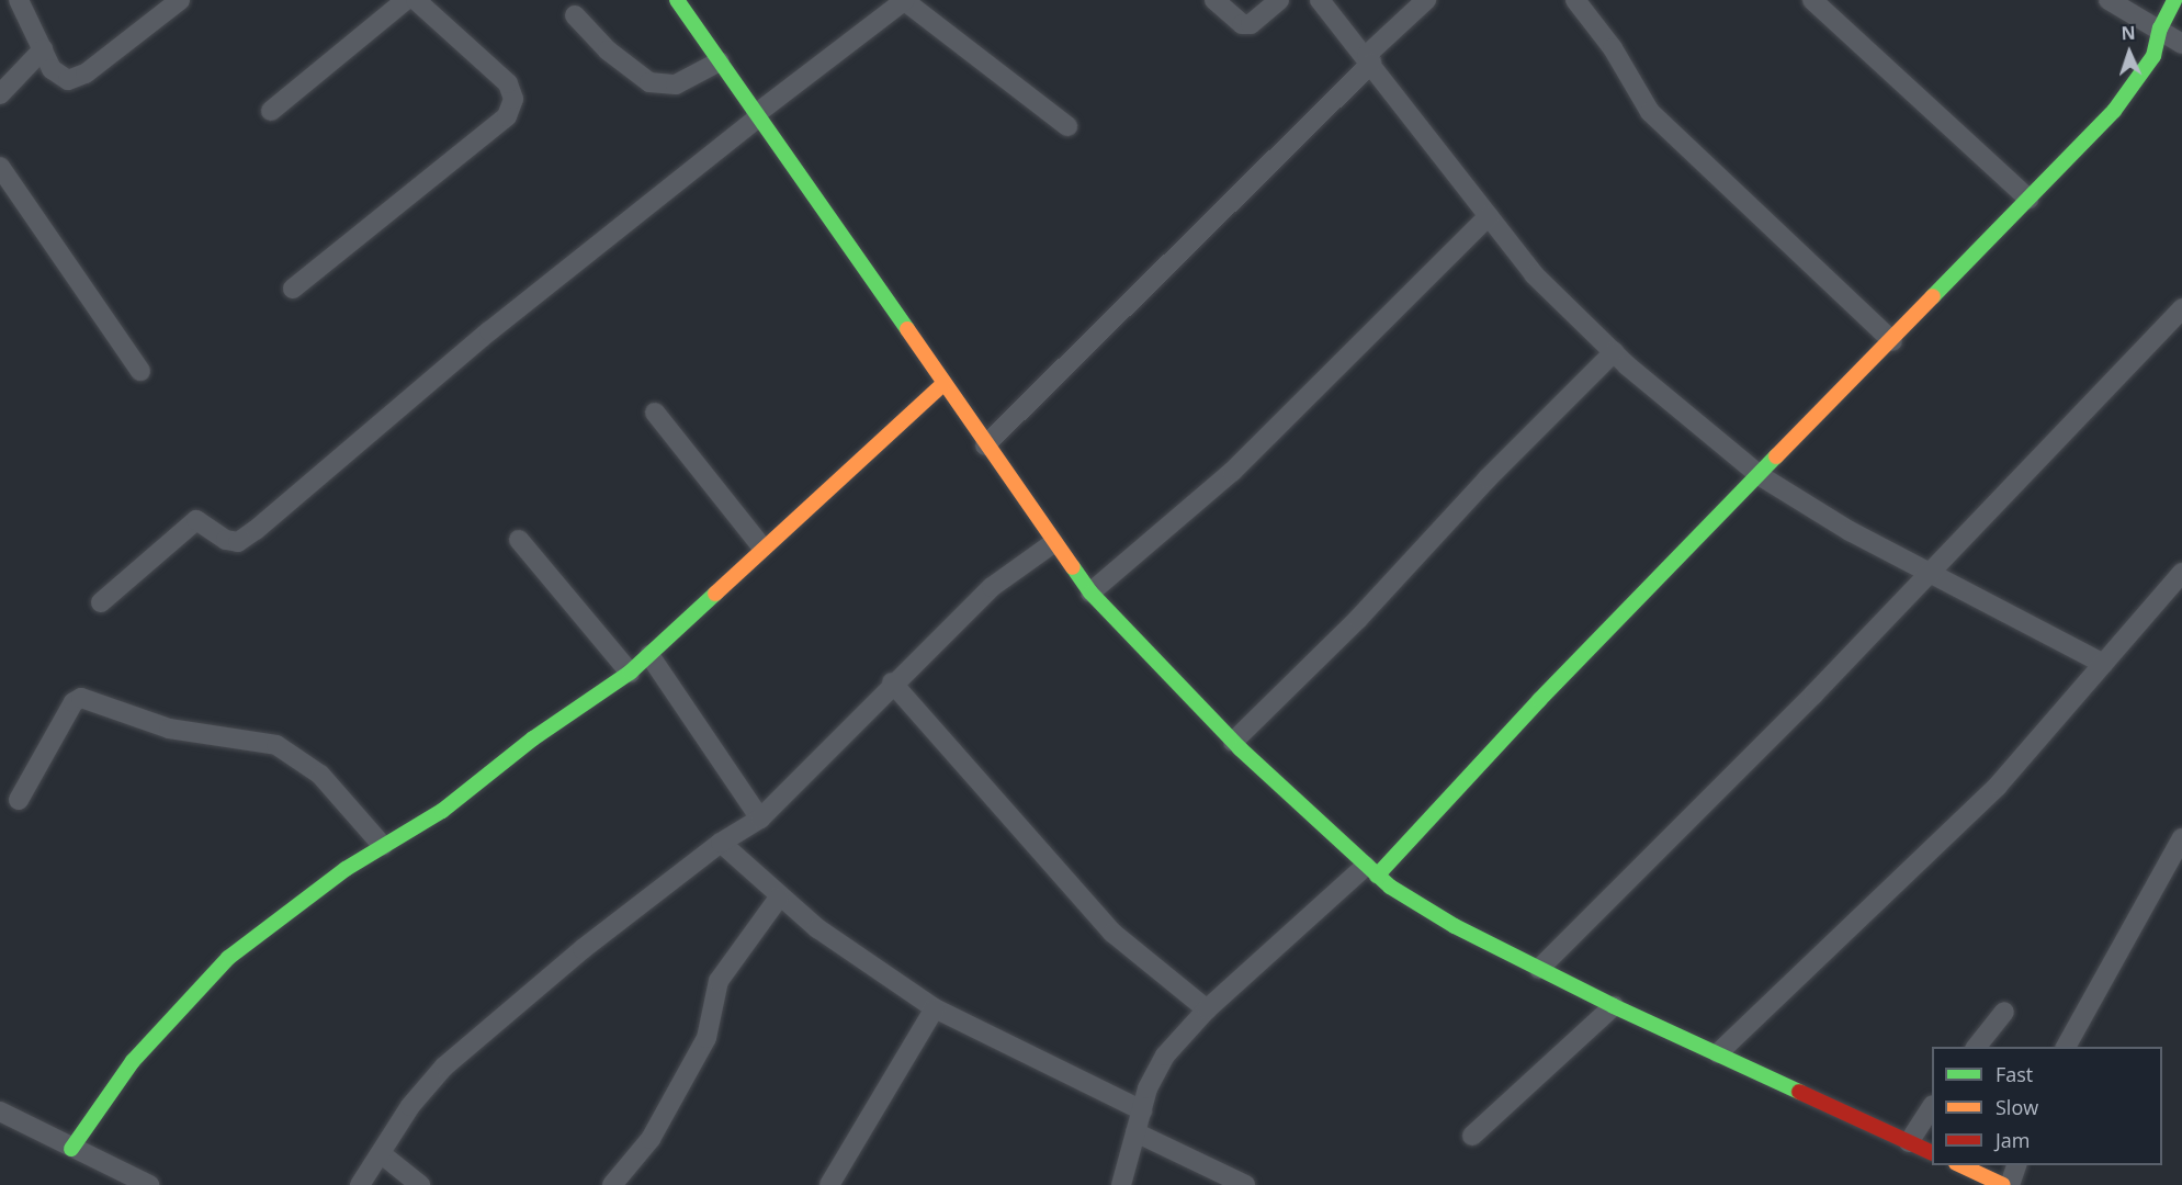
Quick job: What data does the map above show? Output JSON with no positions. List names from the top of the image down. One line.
{"legend":["Fast","Slow","Jam"],"north":"top"}
